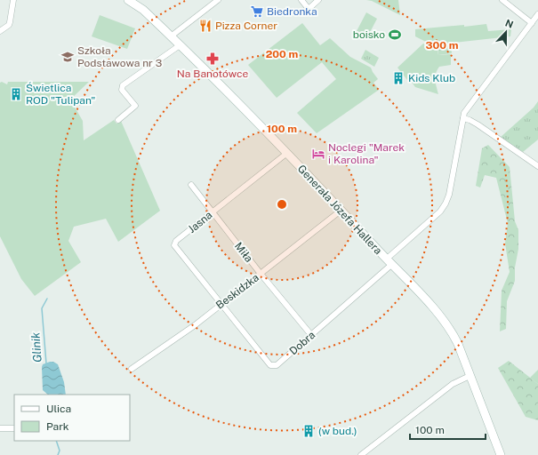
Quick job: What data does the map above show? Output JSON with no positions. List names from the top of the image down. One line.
{"streets":{"street":["Generała Józefa Hallera","Jasna","Miła","Beskidzka","Dobra"]},"crossings":[["Generała Józefa Hallera","Jasna"],["Generała Józefa Hallera","Beskidzka"],["Generała Józefa Hallera","Dobra"],["Jasna","Miła"],["Jasna","Beskidzka"],["Jasna","Dobra"],["Miła","Beskidzka"],["Miła","Dobra"],["Beskidzka","Dobra"]],"water":["Glinik"],"places":{"supermarket":["Biedronka"],"restaurant":["Pizza Corner"],"sports":["boisko"],"school or university":["Szkoła Podstawowa nr 3"],"pharmacy":["Na Banotówce"],"building":["Kids Klub","Świetlica ROD \"Tulipan\"","(w bud.)"],"hotel":["Noclegi \"Marek i Karolina\""]},"legend":["Ulica","Park"],"scale_bar":"100 m","north":"top","rings":["300 m","200 m","100 m"]}
